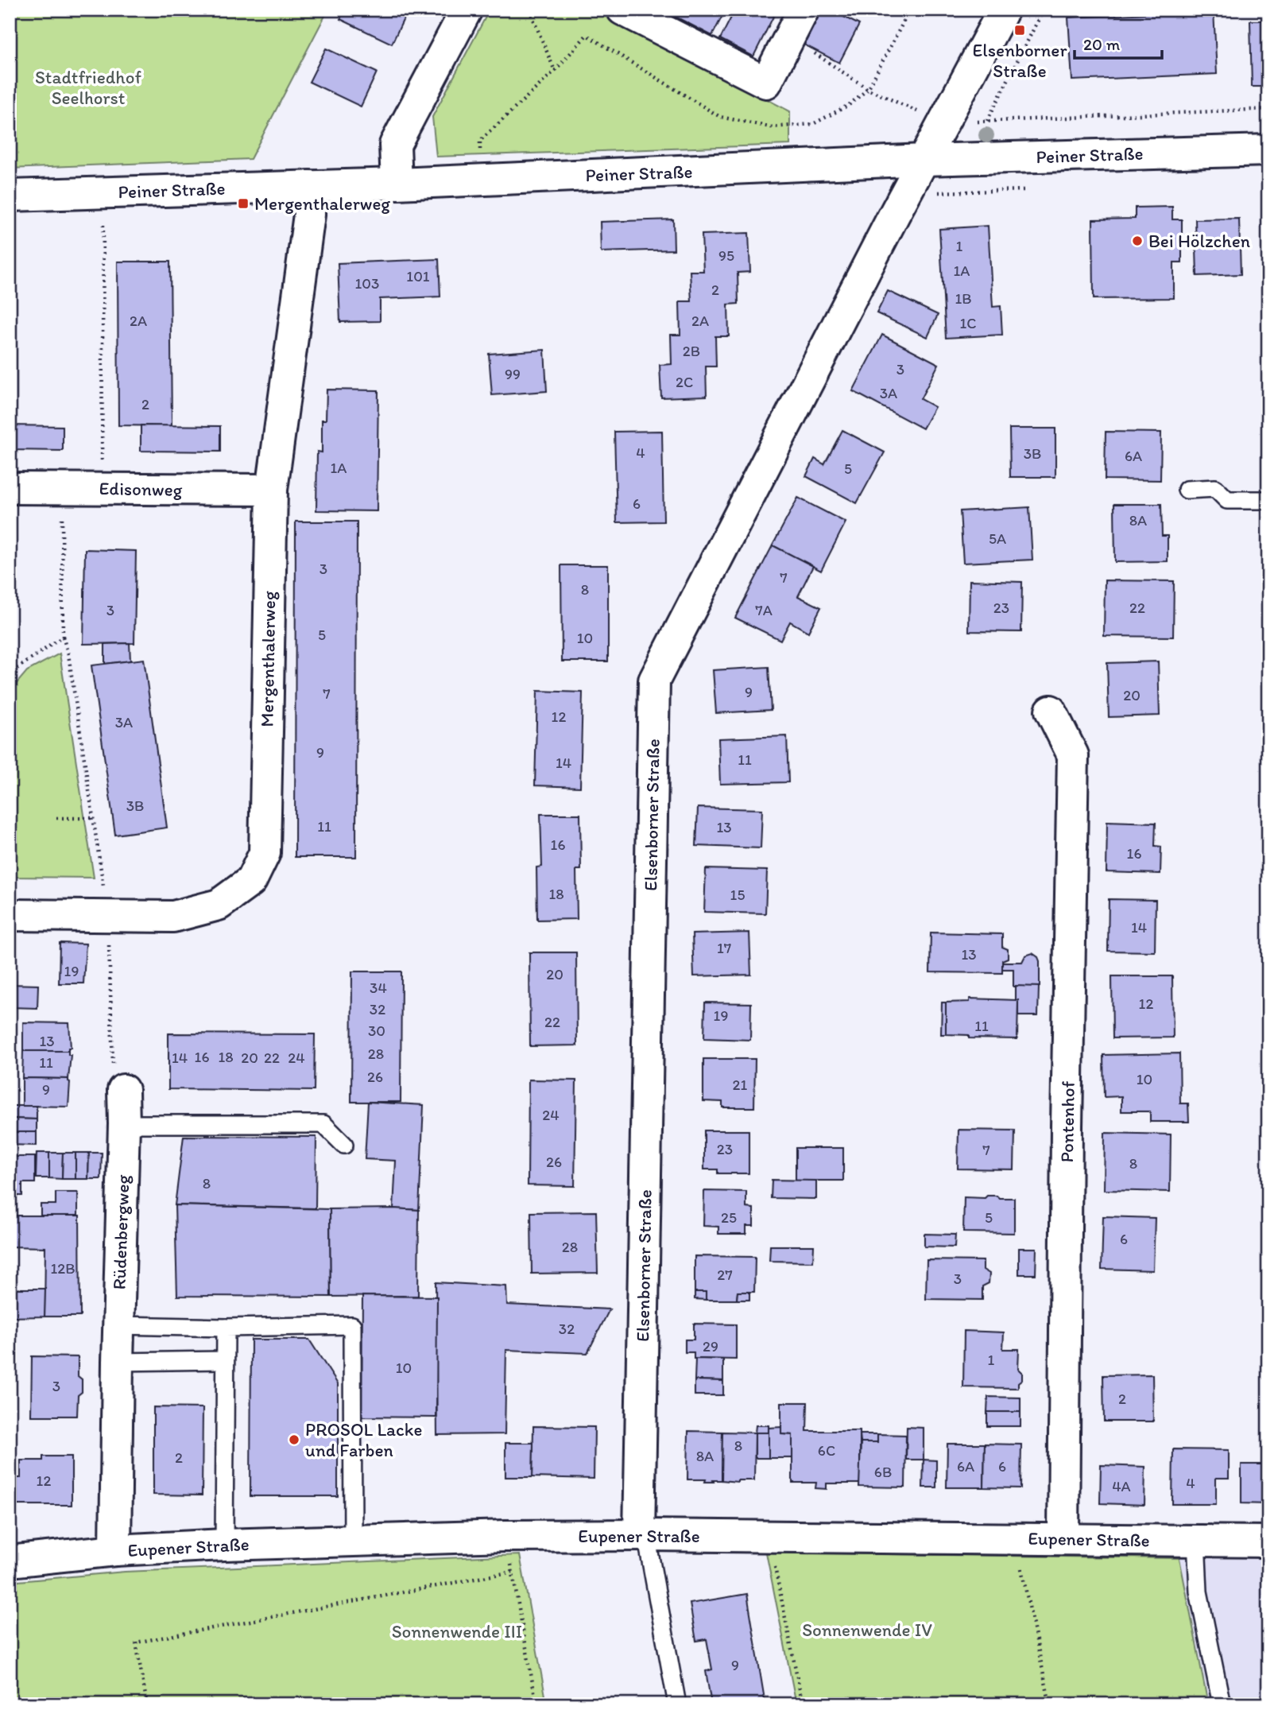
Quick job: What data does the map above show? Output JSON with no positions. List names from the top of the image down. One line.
{"streets":{"street":["Peiner Straße","Edisonweg","Mergenthalerweg","Elsenborner Straße","Pontenhof","Rüdenbergweg","Eupener Straße"]},"crossings":[["Peiner Straße","Mergenthalerweg"],["Peiner Straße","Elsenborner Straße"],["Edisonweg","Mergenthalerweg"],["Elsenborner Straße","Eupener Straße"],["Pontenhof","Eupener Straße"],["Rüdenbergweg","Eupener Straße"]],"parks":["Stadtfriedhof Seelhorst","Sonnenwende IV","Sonnenwende III"],"places":{"transit":["Elsenborner Straße","Mergenthalerweg"],"other":["Bei Hölzchen","PROSOL Lacke und Farben"]},"house_numbers":["1","95","1A","101","103","2","1B","2A","2A","1C","2B","3","99","2C","3A","2","4","3B","6A","1A","5","6","8A","5A","3","7","8","23","22","3","7A","5","10","9","7","20","12","3A","9","11","14","3B","11","13","16","16","18","15","14","17","13","19","20","34","12","32","19","22","11","30","13","28","16","18","14","20","22","24","11","26","10","21","9","24","23","7","26","8","8","25","5","6","28","12B","27","3","32","29","1","10","3","2","8","6C","8A","2","6A","6","6B","12","4","4A","9"],"scale_bar":"20 m"}
